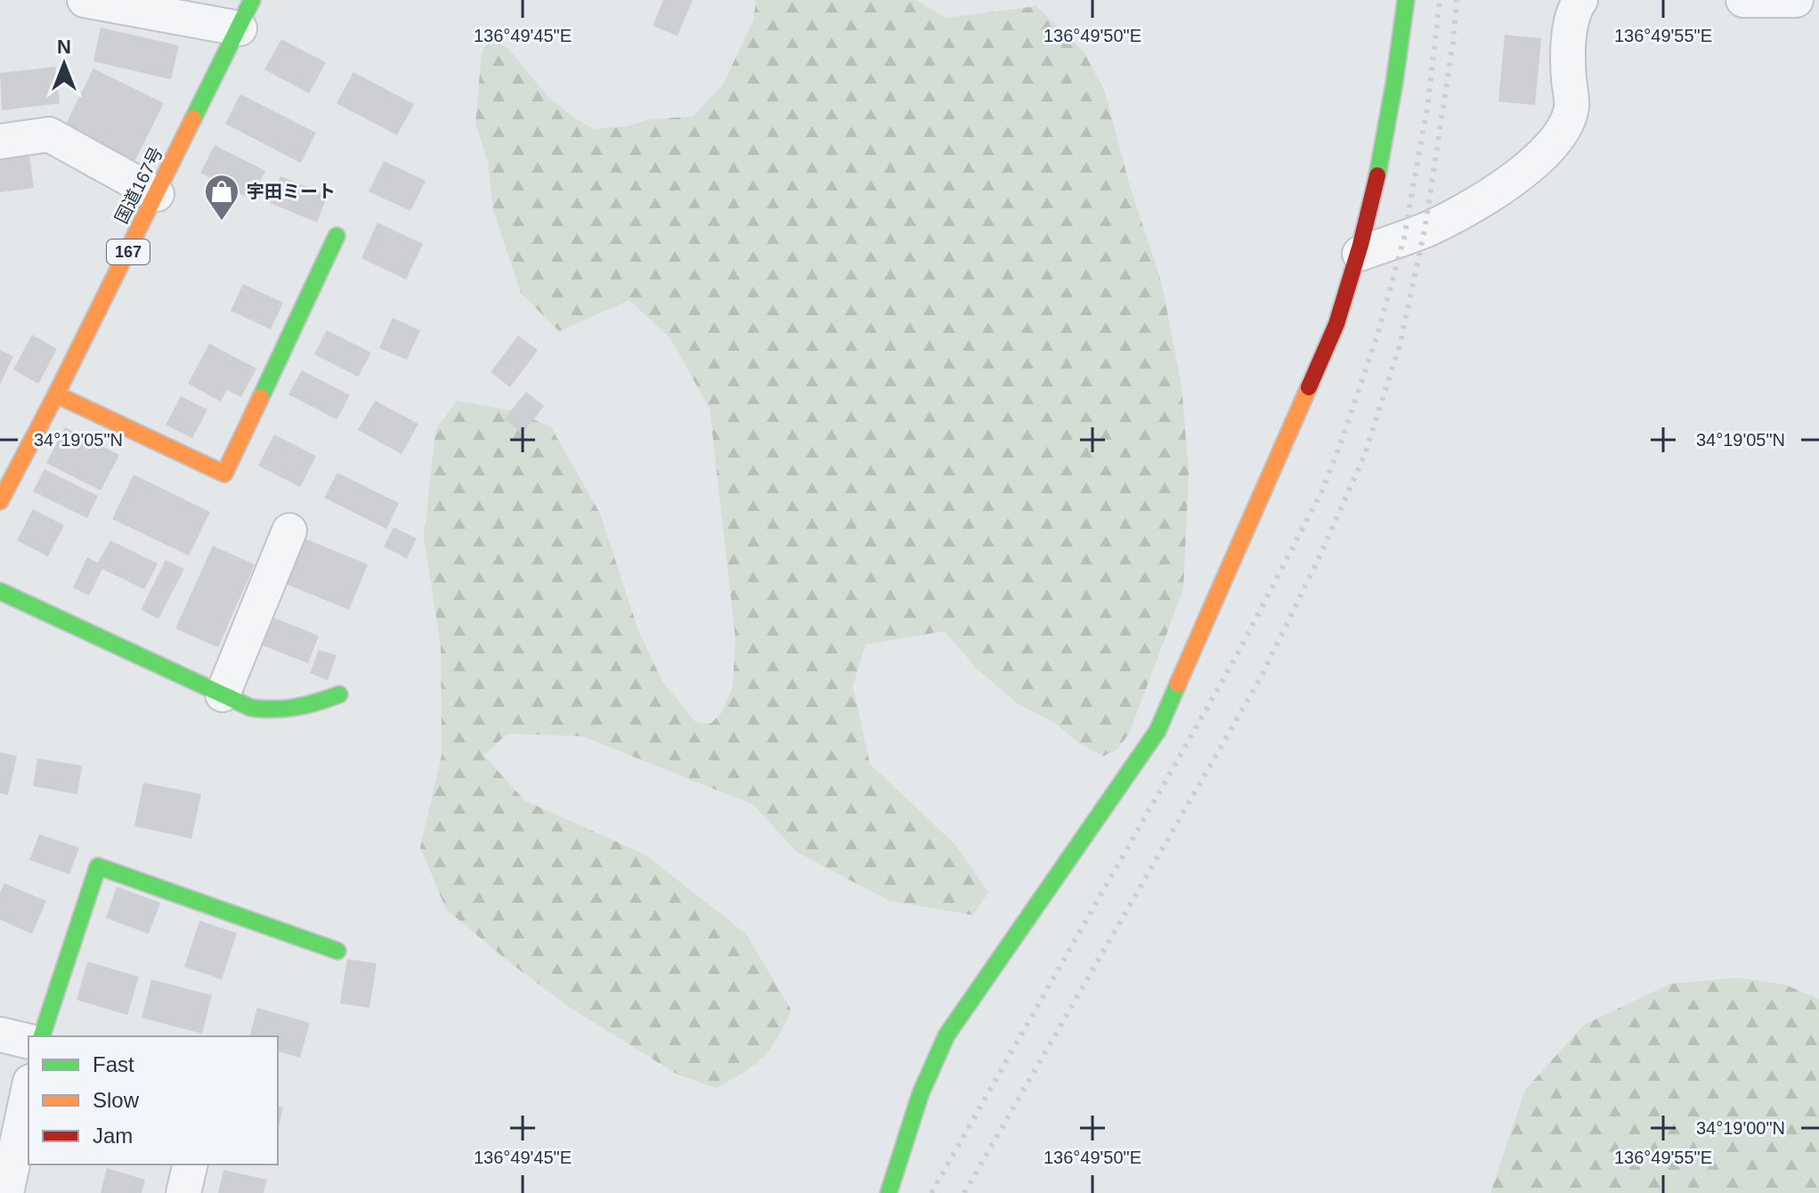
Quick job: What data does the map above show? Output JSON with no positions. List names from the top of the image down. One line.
{"streets":{"main road":["国道167号","167"]},"places":{"shop":["宇田ミート"]},"legend":["Fast","Slow","Jam"],"north":"top","coordinates":["136°49'45\"E","136°49'50\"E","136°49'55\"E","34°19'05\"N","34°19'00\"N"]}
